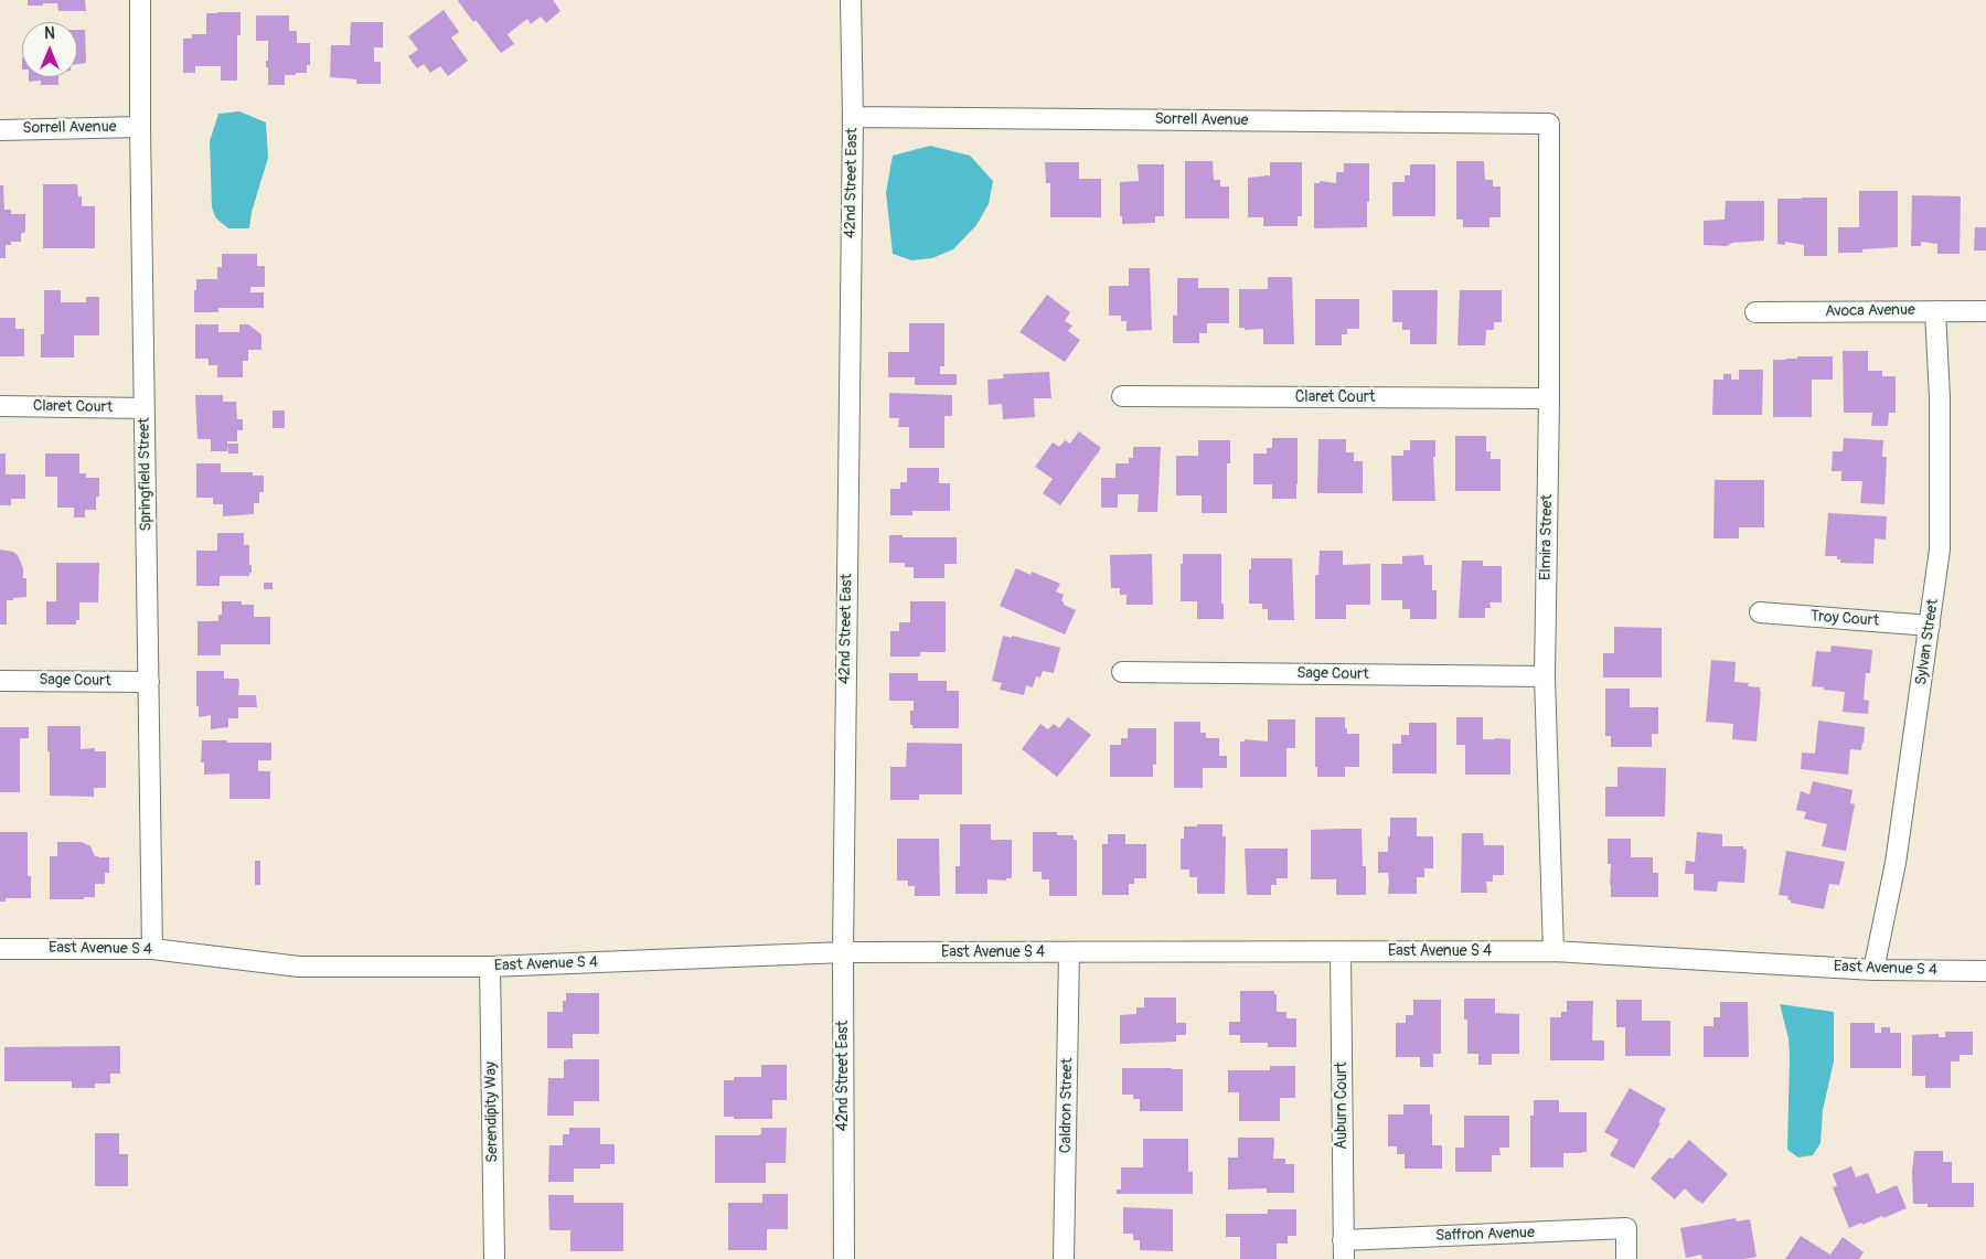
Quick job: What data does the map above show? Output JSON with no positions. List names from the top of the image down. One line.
{"streets":{"street":["Sorrell Avenue","42nd Street East","Avoca Avenue","Claret Court","Springfield Street","Elmira Street","Troy Court","Sylvan Street","Sage Court","East Avenue S 4","Caldron Street","Auburn Court","Serendipity Way","Saffron Avenue"]},"crossings":[["Sorrell Avenue","42nd Street East"],["Sorrell Avenue","Springfield Street"],["Sorrell Avenue","Elmira Street"],["42nd Street East","East Avenue S 4"],["Avoca Avenue","Sylvan Street"],["Claret Court","Springfield Street"],["Claret Court","Elmira Street"],["Springfield Street","Sage Court"],["Springfield Street","East Avenue S 4"],["Elmira Street","Sage Court"],["Elmira Street","East Avenue S 4"],["Troy Court","Sylvan Street"],["Sylvan Street","East Avenue S 4"],["East Avenue S 4","Caldron Street"],["East Avenue S 4","Auburn Court"],["East Avenue S 4","Serendipity Way"],["Auburn Court","Saffron Avenue"]],"north":"top"}
